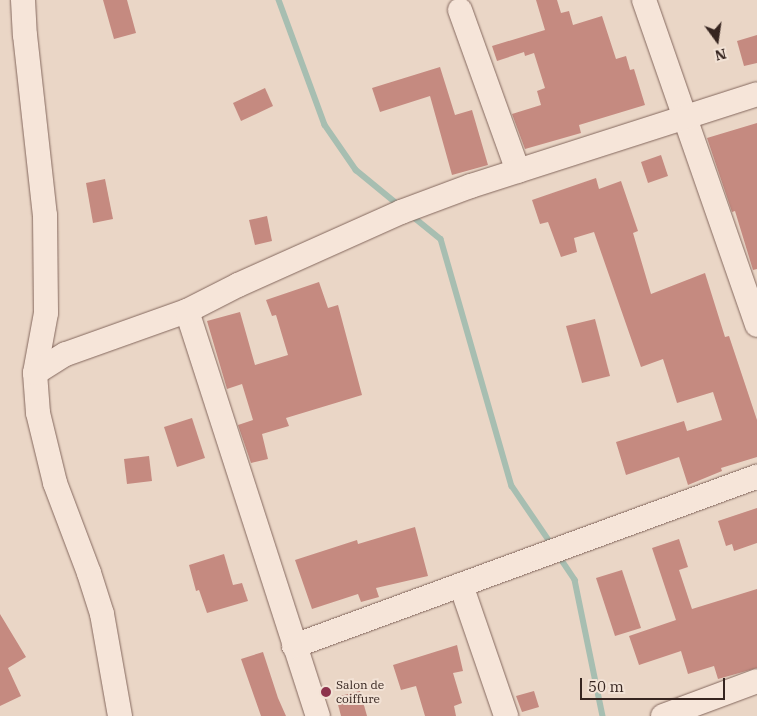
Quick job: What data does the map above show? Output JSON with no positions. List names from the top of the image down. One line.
{"places":["Salon de coiffure"],"scale_bar":"50 m","north":"bottom"}
